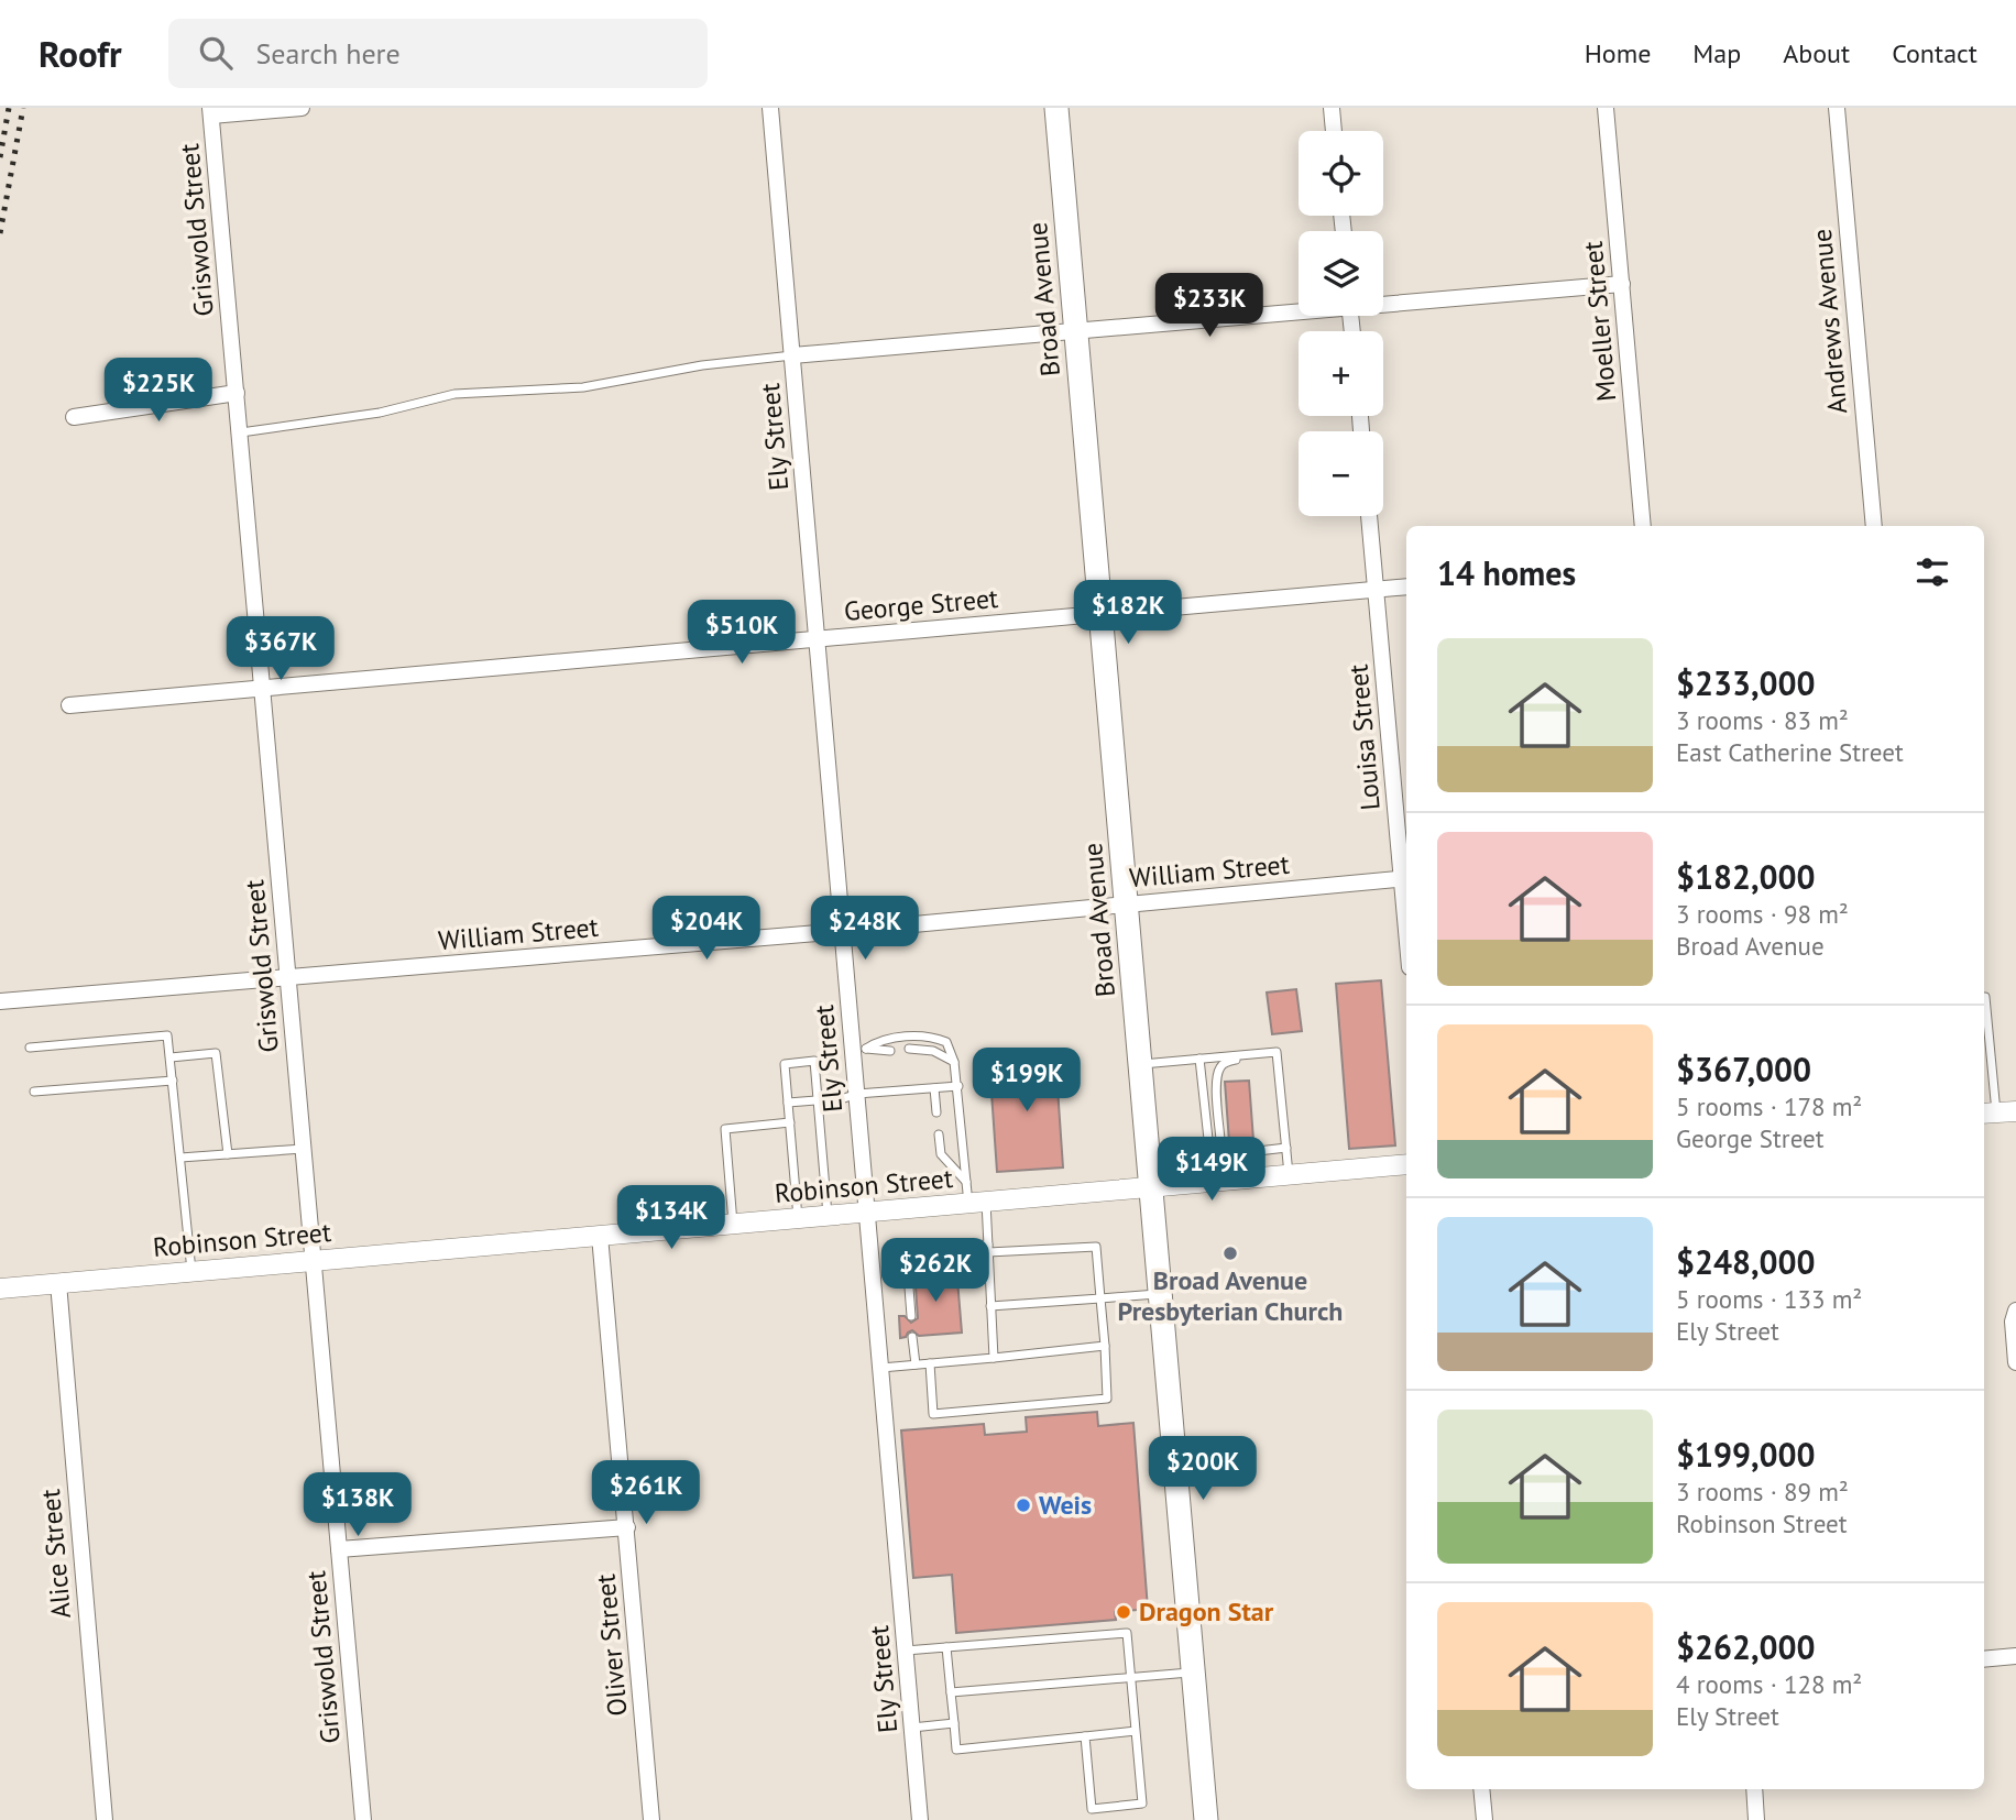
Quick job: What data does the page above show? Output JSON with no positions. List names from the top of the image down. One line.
{"streets":{"main road":["Broad Avenue"],"street":["Griswold Street","Moeller Street","Andrews Avenue","Ely Street","George Street","Louisa Street","William Street","Robinson Street","Alice Street","Oliver Street"]},"crossings":[["Griswold Street","George Street"],["Griswold Street","William Street"],["Griswold Street","Robinson Street"],["Broad Avenue","George Street"],["Broad Avenue","William Street"],["Broad Avenue","Robinson Street"],["Ely Street","George Street"],["Ely Street","William Street"],["Ely Street","Robinson Street"],["George Street","Louisa Street"],["Louisa Street","William Street"],["Robinson Street","Alice Street"],["Robinson Street","Oliver Street"]],"places":["Broad Avenue Presbyterian Church","Weis","Dragon Star"],"page":{"header":"Roofr","search":"Search here","nav":["Home","Map","About","Contact"],"map_buttons":["+","−"],"price":["$233K","$225K","$182K","$510K","$367K","$204K","$248K","$199K","$149K","$134K","$262K","$200K","$261K","$138K"],"heading":"14 homes","list":[{"name":"$233,000","note":"3 rooms · 83 m² · East Catherine Street"},{"name":"$182,000","note":"3 rooms · 98 m² · Broad Avenue"},{"name":"$367,000","note":"5 rooms · 178 m² · George Street"},{"name":"$248,000","note":"5 rooms · 133 m² · Ely Street"},{"name":"$199,000","note":"3 rooms · 89 m² · Robinson Street"},{"name":"$262,000","note":"4 rooms · 128 m² · Ely Street"}]}}
